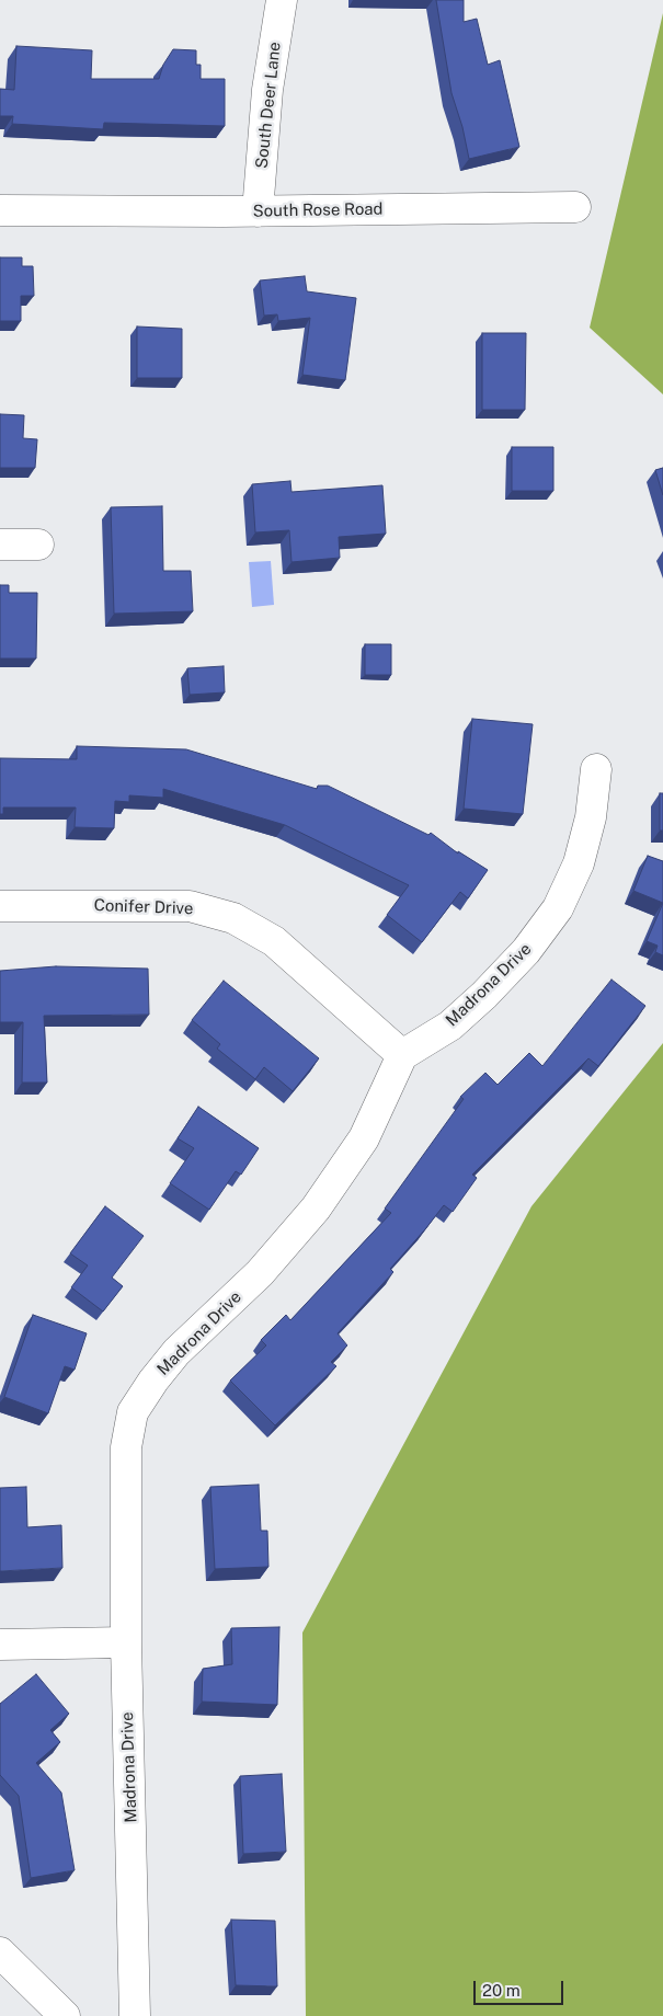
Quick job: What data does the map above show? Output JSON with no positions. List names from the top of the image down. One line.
{"streets":{"street":["South Deer Lane","South Rose Road","Conifer Drive","Madrona Drive"]},"crossings":[["South Deer Lane","South Rose Road"],["Conifer Drive","Madrona Drive"]],"scale_bar":"20 m"}
